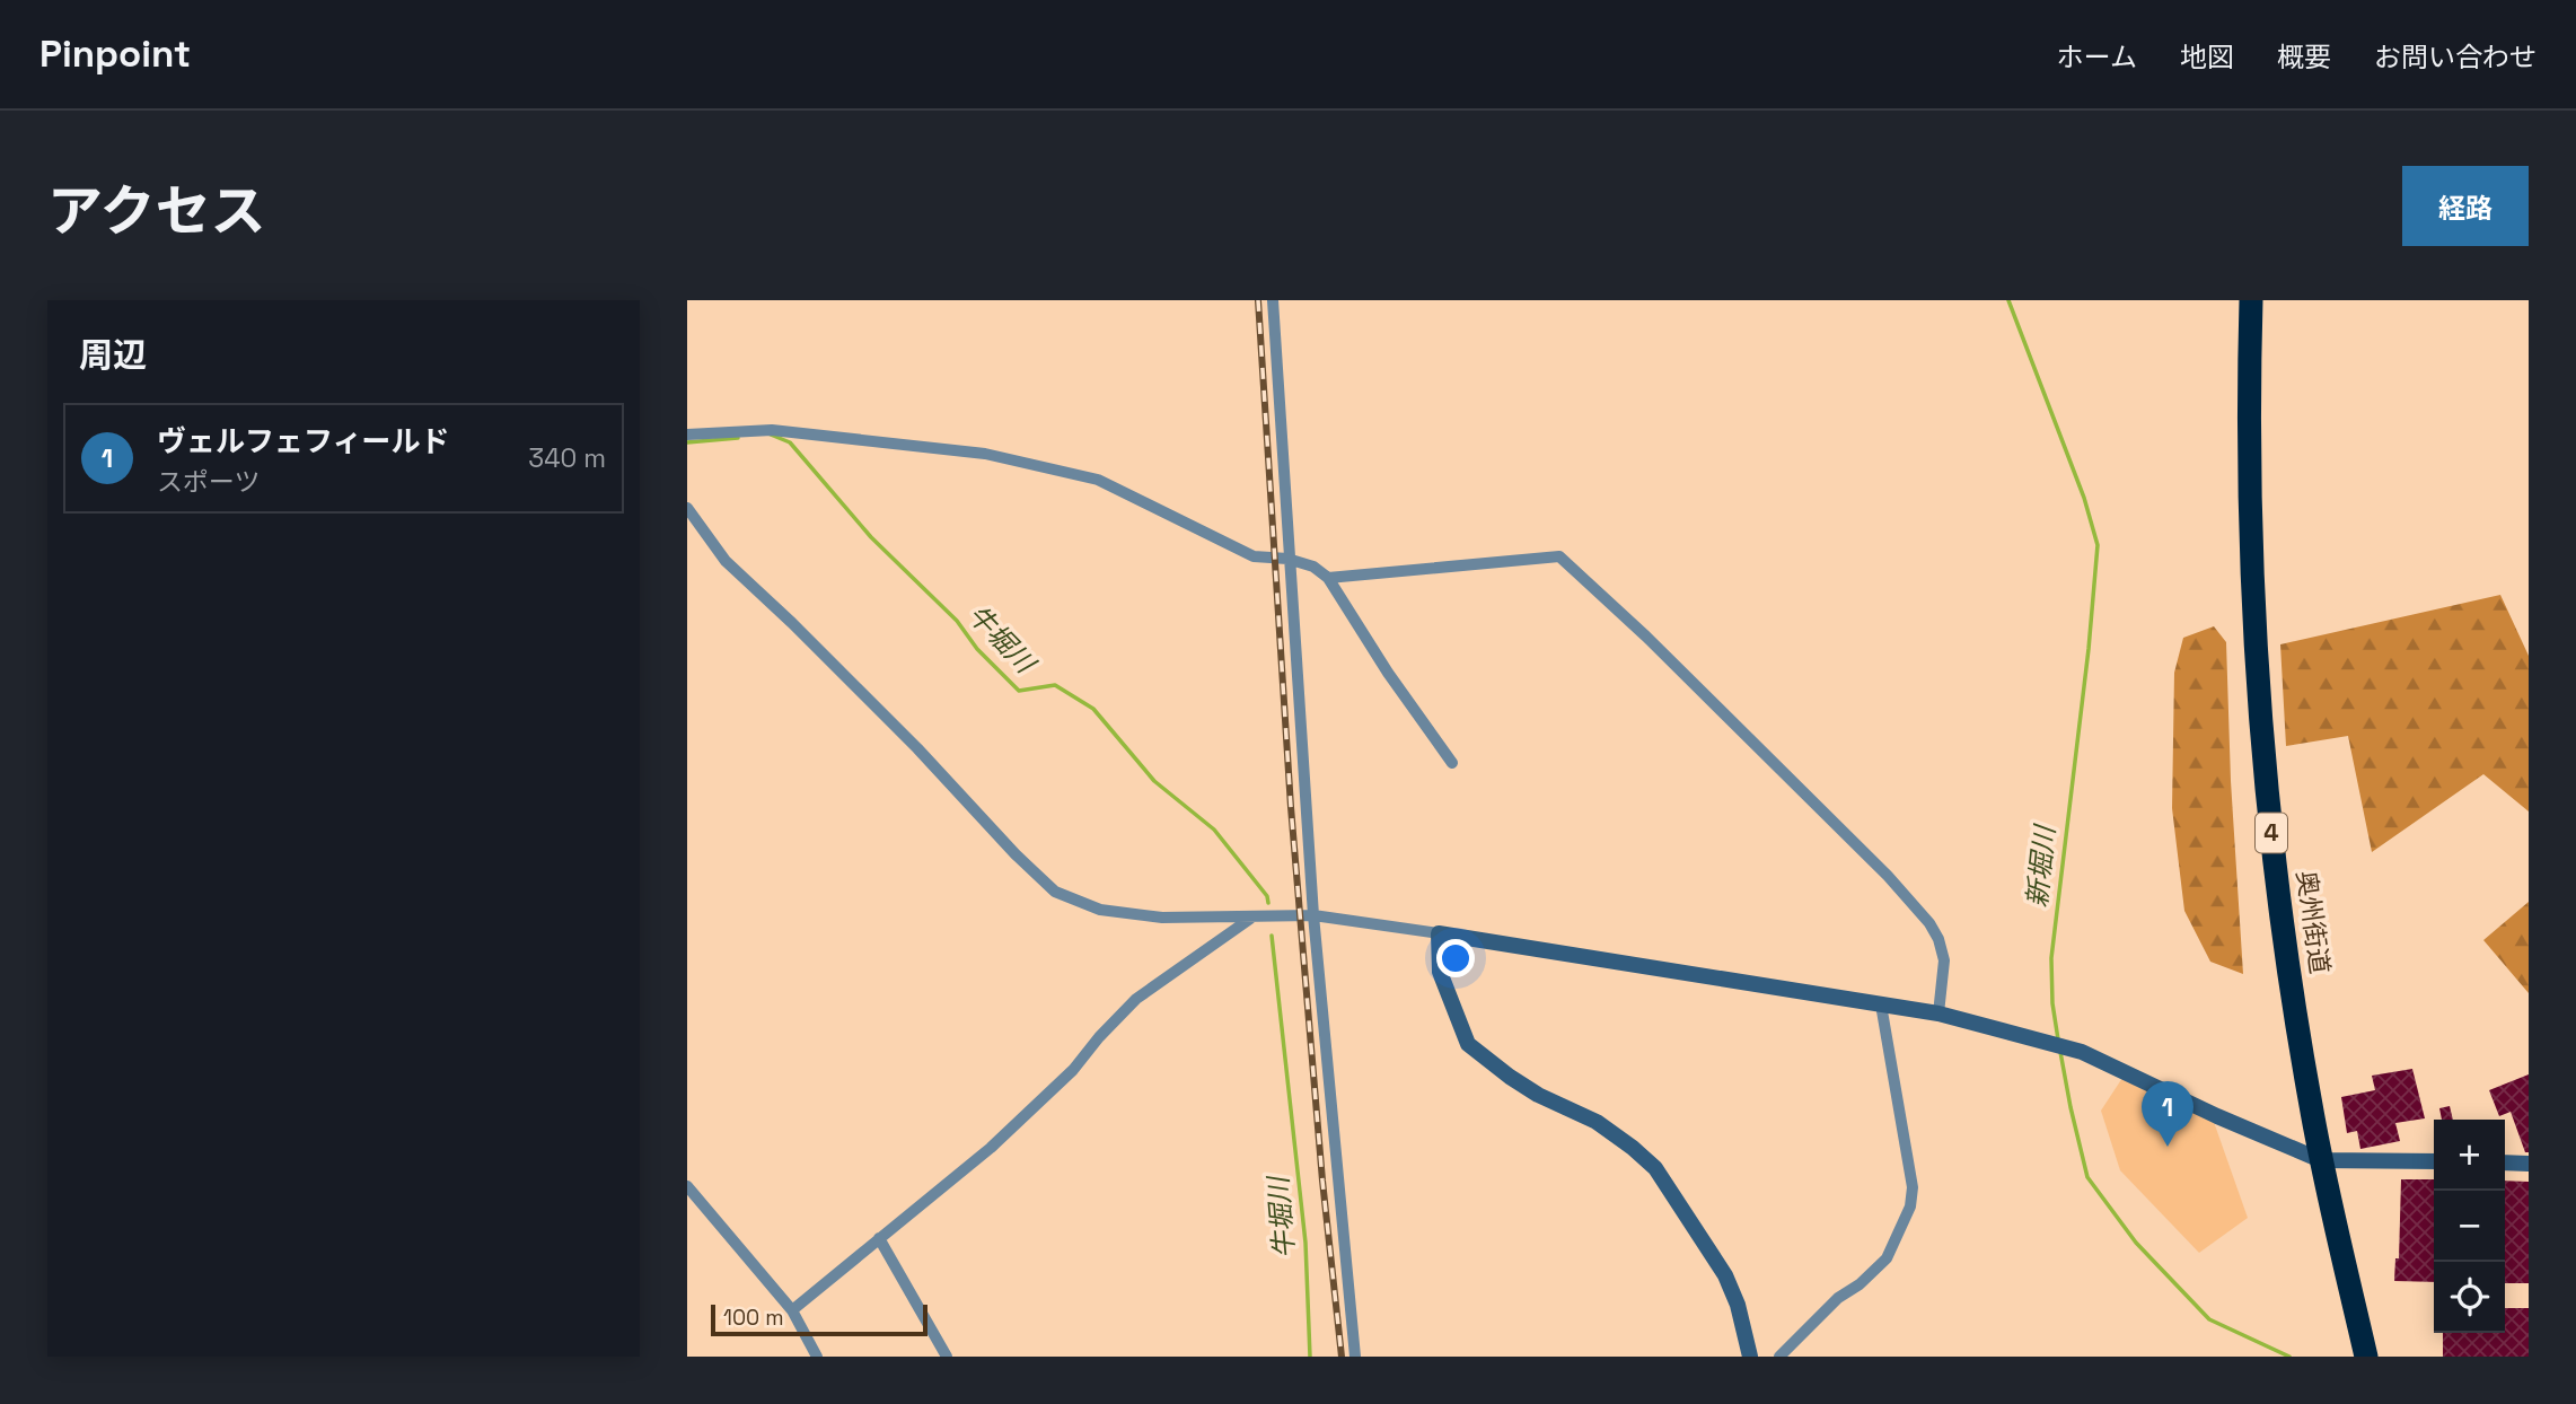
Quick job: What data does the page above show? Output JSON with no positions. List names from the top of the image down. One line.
{"streets":{"highway":["4","奥州街道"]},"water":["牛堀川","新堀川"],"scale_bar":"100 m","page":{"header":"Pinpoint","nav":["ホーム","地図","概要","お問い合わせ"],"title":"アクセス","buttons":"経路","heading":"周辺","list":[{"mark":"1","name":"ヴェルフェフィールド","note":"スポーツ","value":"340 m"}],"pins":"1","map_buttons":["+","−"],"scale":"100 m"}}
